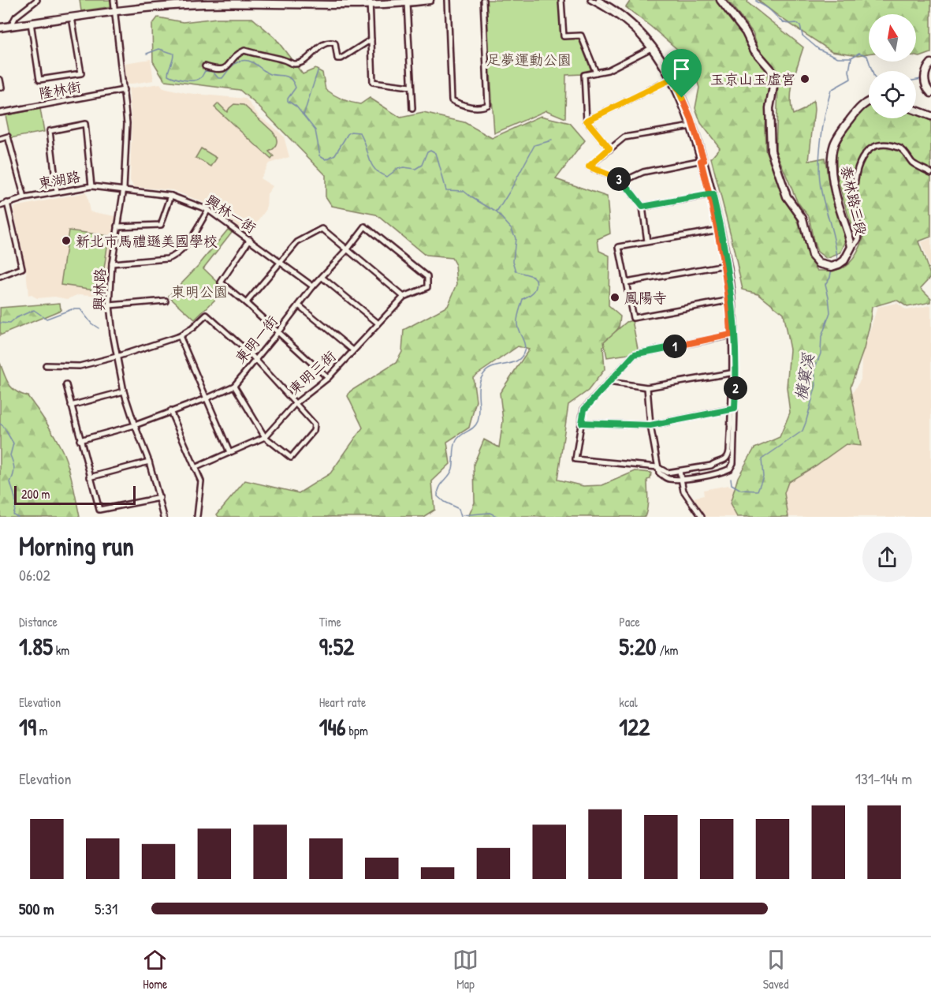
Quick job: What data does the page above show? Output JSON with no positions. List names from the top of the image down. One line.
{"streets":{"main road":["泰林路三段"],"street":["隆林街","東湖路","興林一街","興林路","東明一街","東明三街"]},"crossings":[["隆林街","興林路"],["東湖路","興林一街"],["東湖路","興林路"],["興林一街","興林路"],["興林一街","東明一街"],["興林路","東明一街"],["東明一街","東明三街"]],"water":["橫窠溪"],"parks":["足夢運動公園","東明公園"],"places":["玉京山玉虛宮","新北市馬禮遜美國學校","鳳陽寺"],"scale_bar":"200 m","north":"top","page":{"pins":["3","1","2"],"scale":"200 m","heading":["Morning run","06:02"],"stats":[["Distance","1.85 km"],["Time","9:52"],["Pace","5:20 /km"],["Elevation","19 m"],["Heart rate","146 bpm"],["kcal","122"]],"chart":["Elevation","131–144 m"],"list":[{"name":"500 m","note":"5:31"}],"tabs":["Home","Map","Saved"]}}
